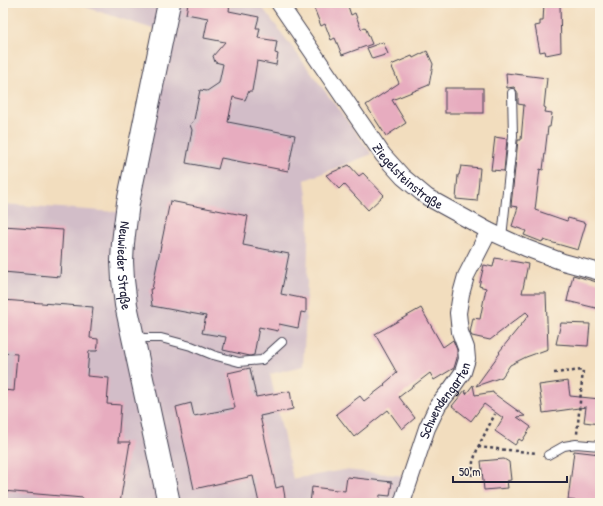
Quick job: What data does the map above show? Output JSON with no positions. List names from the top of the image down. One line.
{"streets":{"street":["Ziegelsteinstraße","Neuwieder Straße","Schwendengarten"]},"crossings":[["Ziegelsteinstraße","Schwendengarten"]],"scale_bar":"50 m"}
